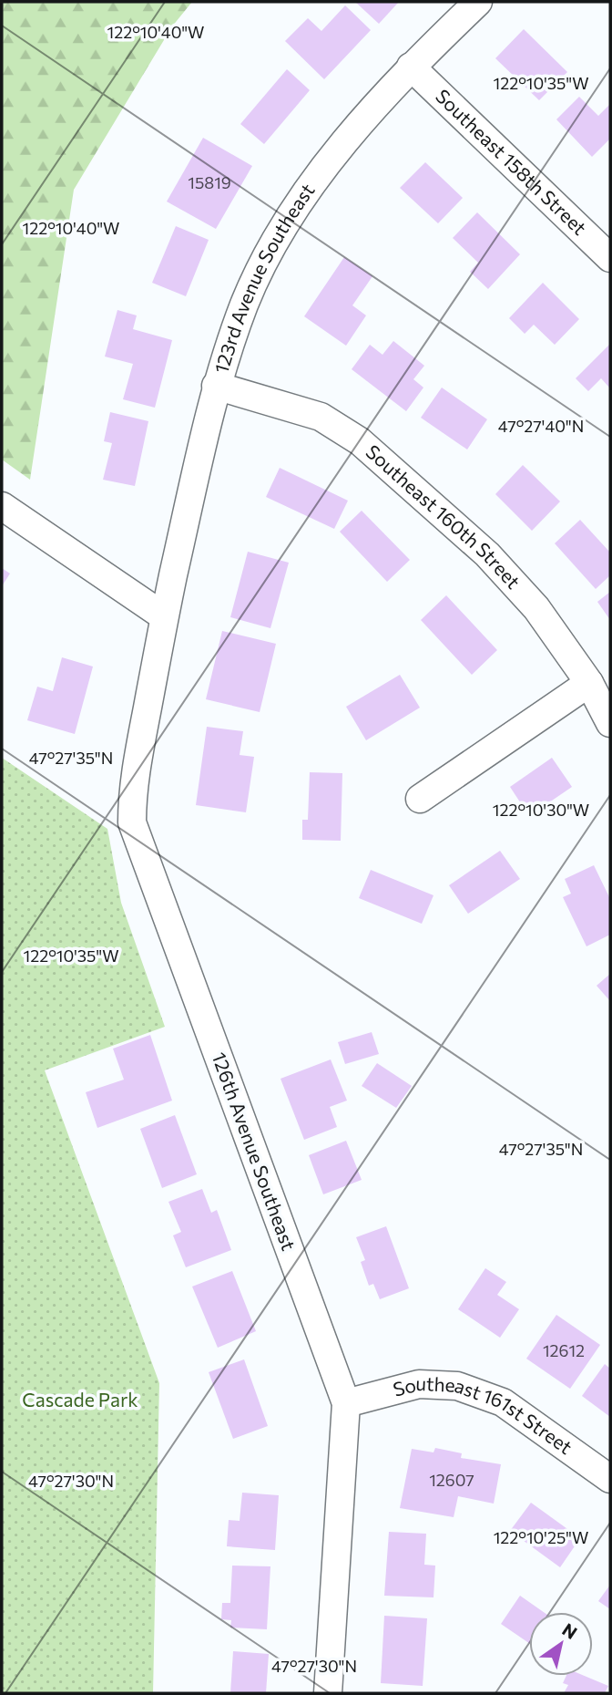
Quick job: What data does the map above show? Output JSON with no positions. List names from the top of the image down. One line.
{"streets":{"street":["Southeast 158th Street","123rd Avenue Southeast","Southeast 160th Street","126th Avenue Southeast","Southeast 161st Street"]},"crossings":[["Southeast 158th Street","123rd Avenue Southeast"],["123rd Avenue Southeast","Southeast 160th Street"],["123rd Avenue Southeast","126th Avenue Southeast"],["126th Avenue Southeast","Southeast 161st Street"]],"parks":["Cascade Park"],"house_numbers":["15819","12612","12607"],"north":"top right","coordinates":["122°10'40\"W","122°10'35\"W","47°27'40\"N","47°27'35\"N","122°10'30\"W","47°27'30\"N","122°10'25\"W"]}
